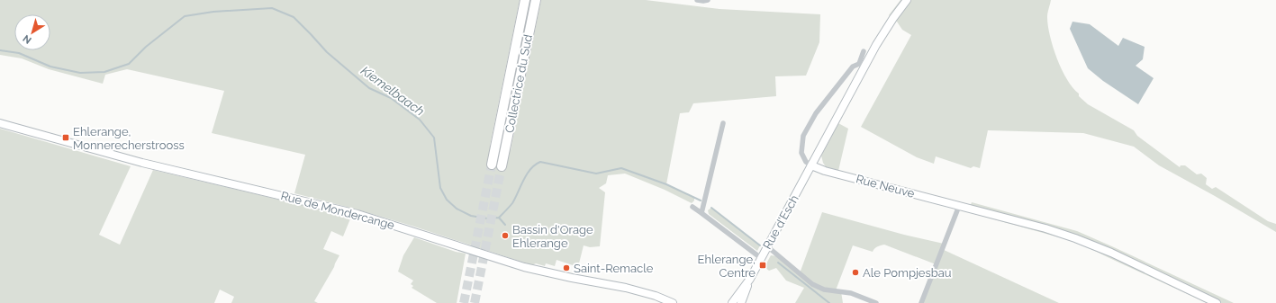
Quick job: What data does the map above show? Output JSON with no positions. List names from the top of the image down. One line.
{"streets":{"highway":["Collectrice du Sud"],"main road":["Rue Neuve","Rue de Mondercange","Rue d'Esch"]},"crossings":[["Rue Neuve","Rue d'Esch"]],"water":["Kiemelbaach"],"places":{"transit":["Ehlerange, Monnerecherstrooss","Ehlerange, Centre"],"other":["Bassin d'Orage Ehlerange","Saint-Remacle","Ale Pompjesbau"]},"north":"bottom left"}
